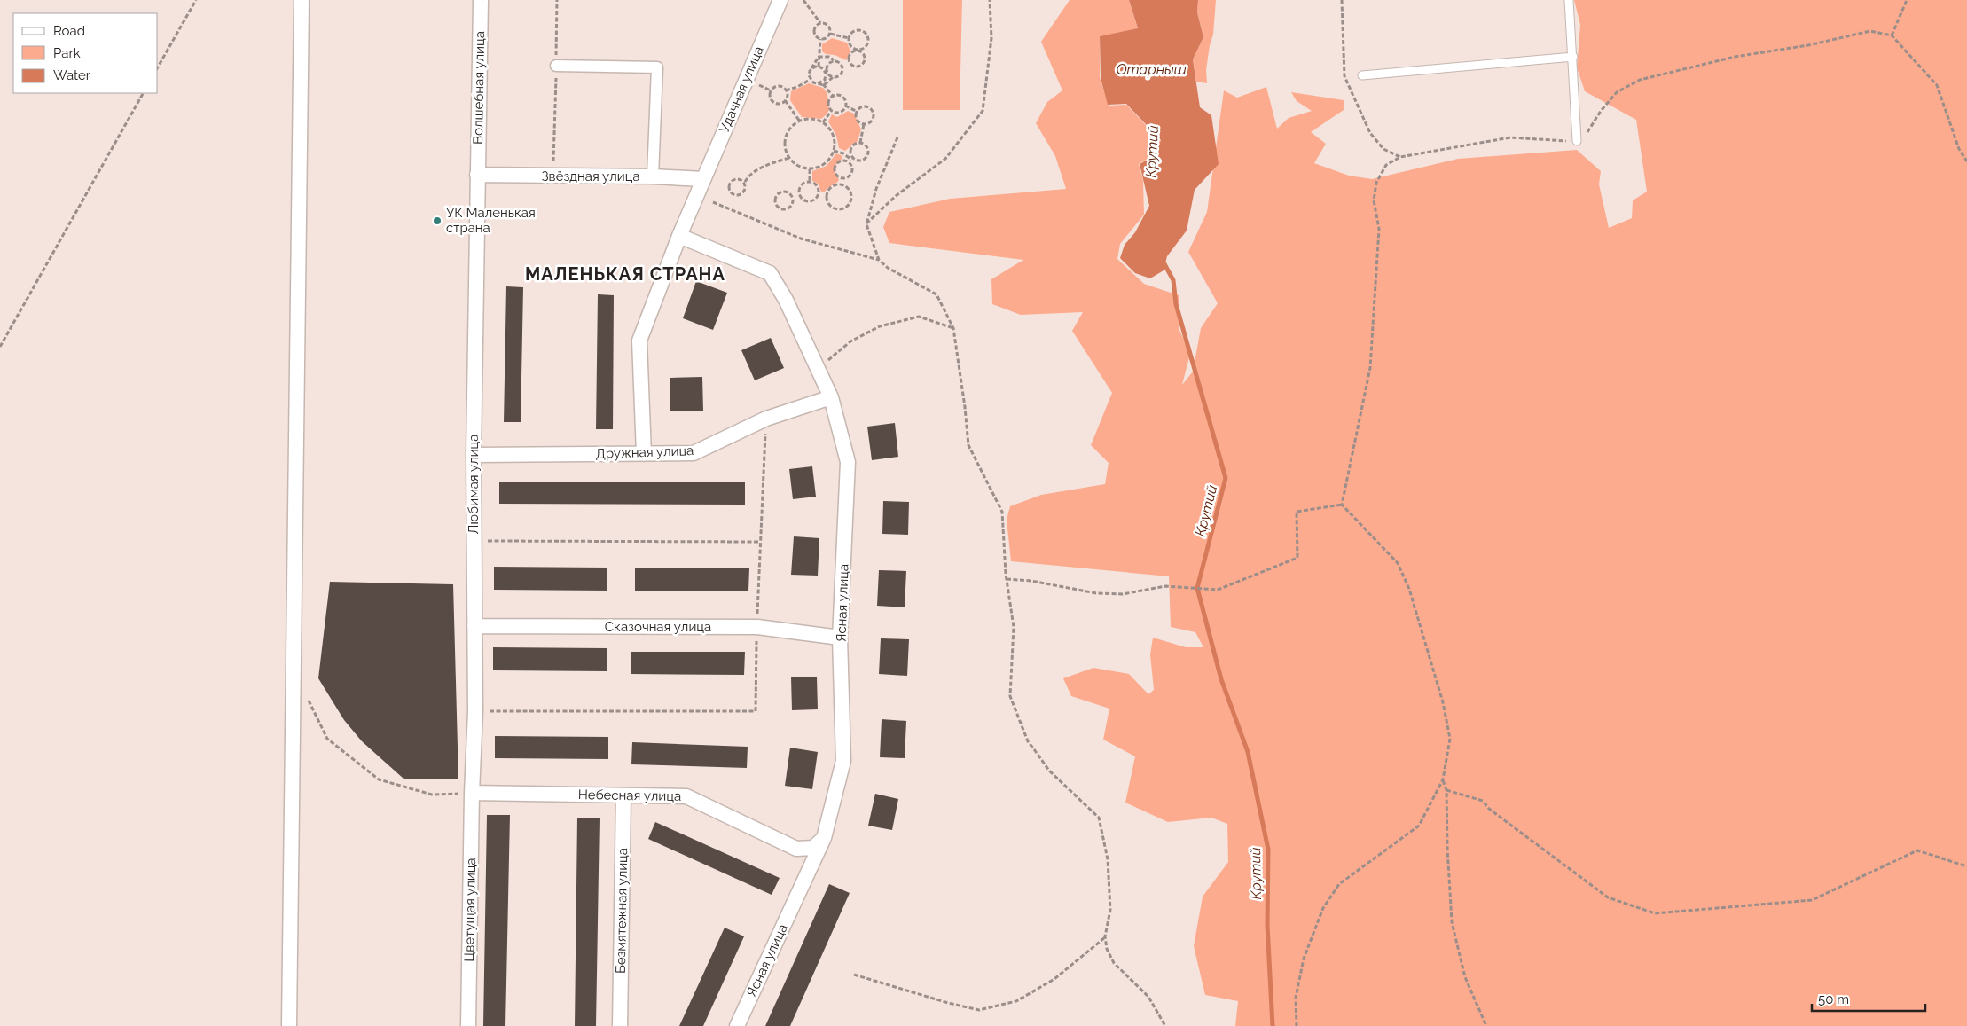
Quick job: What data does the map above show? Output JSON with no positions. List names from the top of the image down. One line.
{"streets":{"street":["Волшебная улица","Удачная улица","Звёздная улица","Дружная улица","Любимая улица","Ясная улица","Сказочная улица","Небесная улица","Цветущая улица","Безмятежная улица"]},"crossings":[["Волшебная улица","Звёздная улица"],["Волшебная улица","Любимая улица"],["Удачная улица","Звёздная улица"],["Удачная улица","Дружная улица"],["Удачная улица","Ясная улица"],["Звёздная улица","Любимая улица"],["Дружная улица","Любимая улица"],["Дружная улица","Ясная улица"],["Любимая улица","Сказочная улица"],["Любимая улица","Небесная улица"],["Любимая улица","Цветущая улица"],["Ясная улица","Сказочная улица"],["Ясная улица","Небесная улица"],["Небесная улица","Цветущая улица"],["Небесная улица","Безмятежная улица"]],"districts":["МАЛЕНЬКАЯ СТРАНА"],"water":["Отарныш","Крутий"],"places":["УК Маленькая страна"],"legend":["Road","Park","Water"],"scale_bar":"50 m"}
